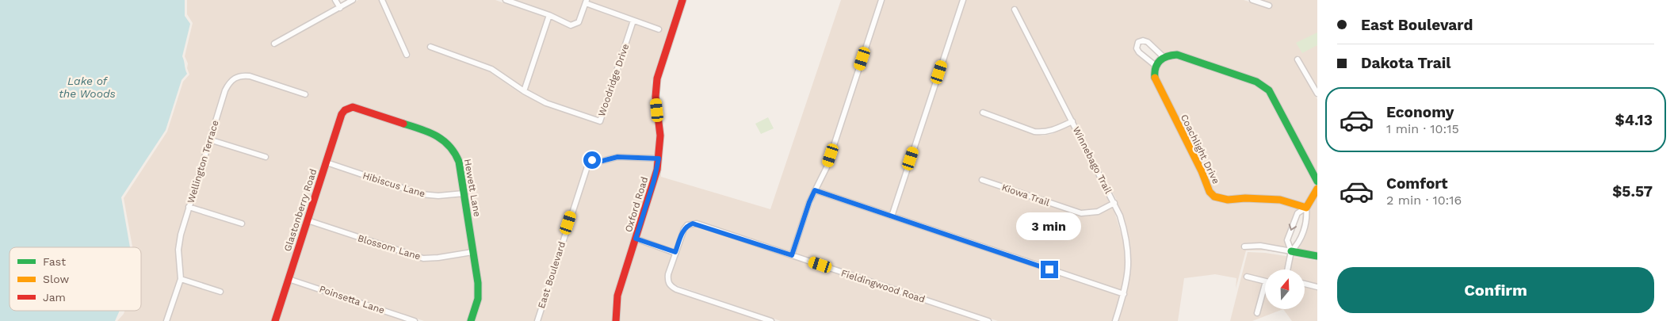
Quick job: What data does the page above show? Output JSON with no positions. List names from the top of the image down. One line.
{"streets":{"street":["Woodridge Drive","Coachlight Drive","Winnebago Trail","Wellington Terrace","Hibiscus Lane","Hewett Lane","Kiowa Trail","Oxford Road","Glastonberry Road","Blossom Lane","East Boulevard","Fieldingwood Road","Poinsetta Lane"]},"crossings":[["Winnebago Trail","Kiowa Trail"],["Hibiscus Lane","Hewett Lane"],["Hibiscus Lane","Glastonberry Road"],["Hewett Lane","Glastonberry Road"],["Hewett Lane","Blossom Lane"],["Oxford Road","East Boulevard"],["Glastonberry Road","Blossom Lane"],["Glastonberry Road","Poinsetta Lane"]],"water":["Lake of the Woods"],"legend":["Fast","Slow","Jam"],"north":"top","page":{"banner":["East Boulevard","Dakota Trail"],"list":[{"name":"Economy","note":"1 min · 10:15","value":"$4.13"},{"name":"Comfort","note":"2 min · 10:16","value":"$5.57"}],"bubble":"3 min","buttons":"Confirm"}}
